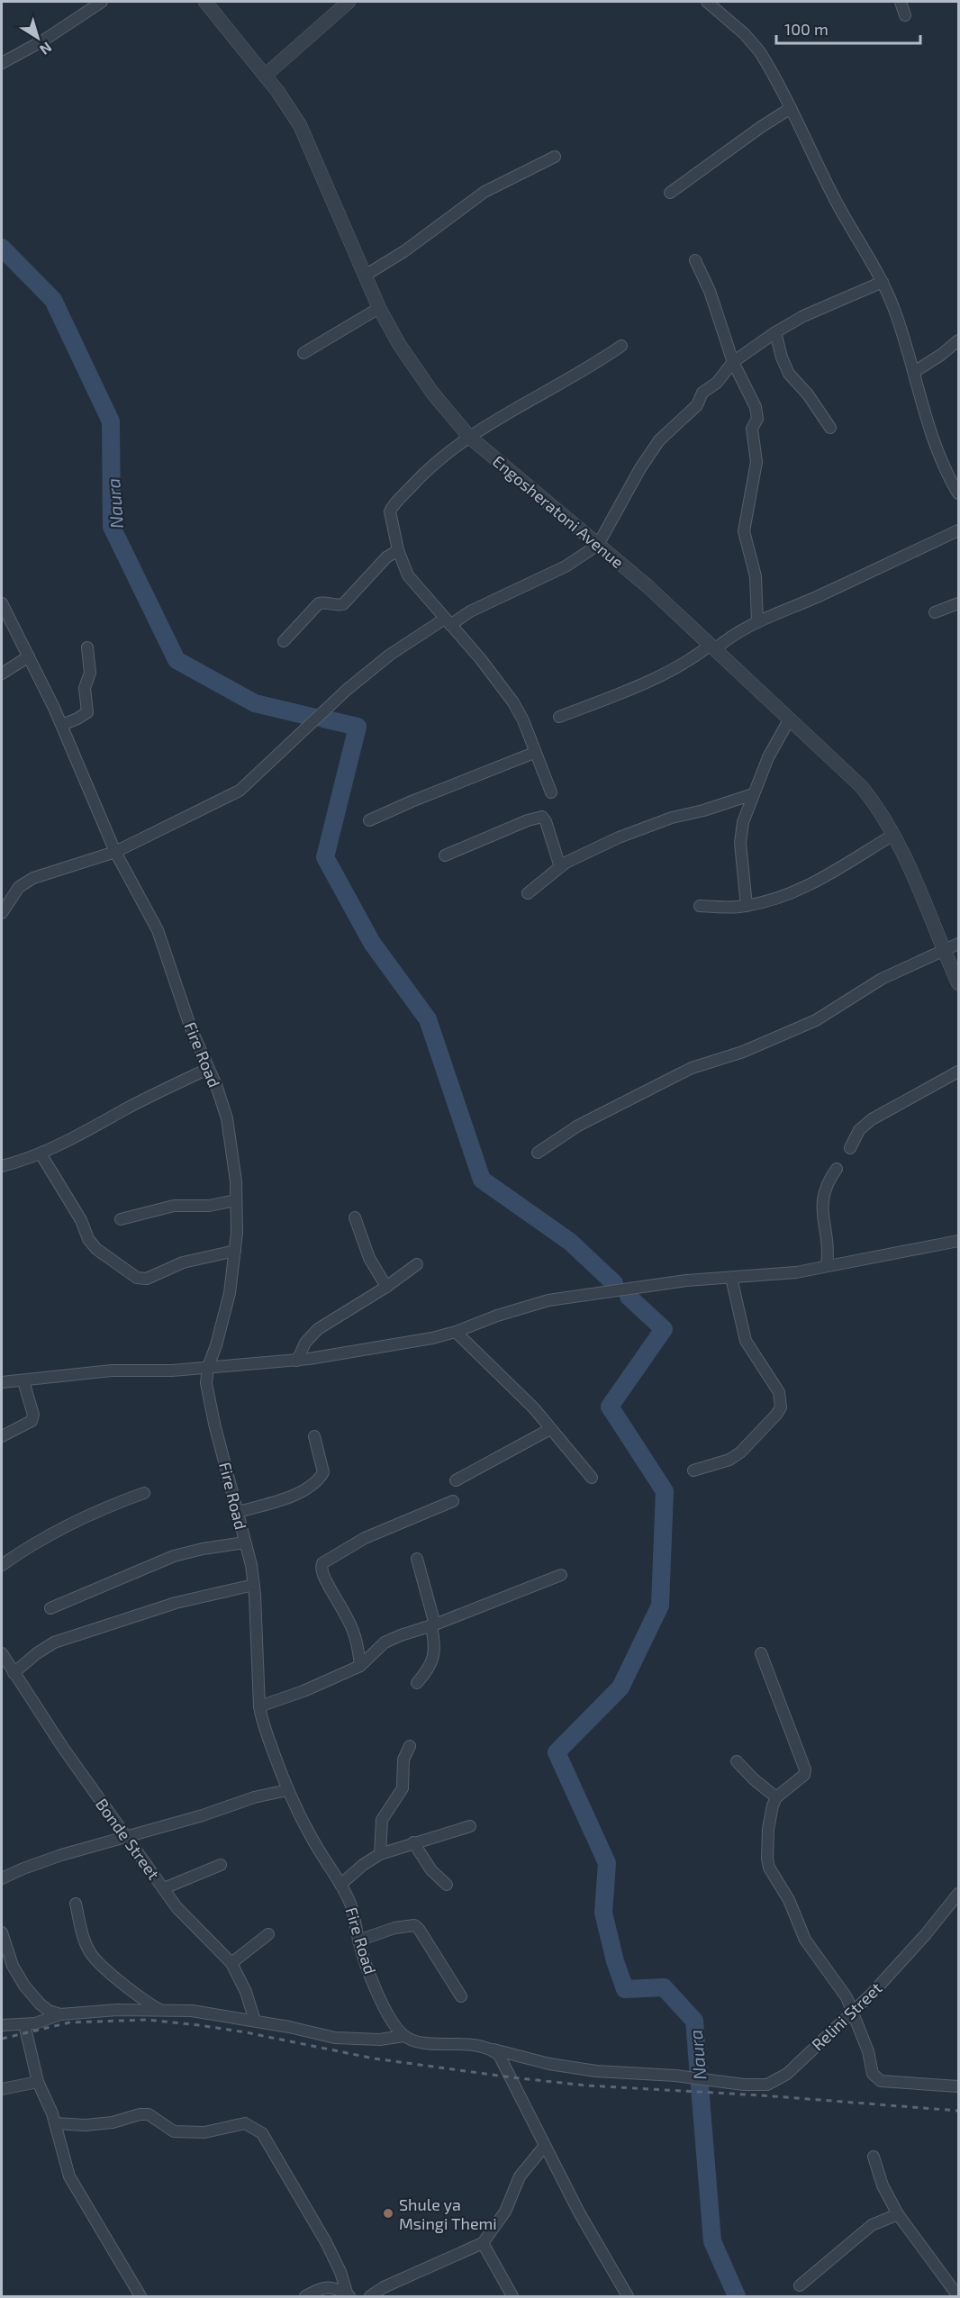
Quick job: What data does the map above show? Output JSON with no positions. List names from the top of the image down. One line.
{"streets":{"street":["Engosheratoni Avenue","Fire Road","Bonde Street","Relini Street"]},"water":["Naura"],"places":["Shule ya Msingi Themi"],"scale_bar":"100 m","north":"bottom right"}
